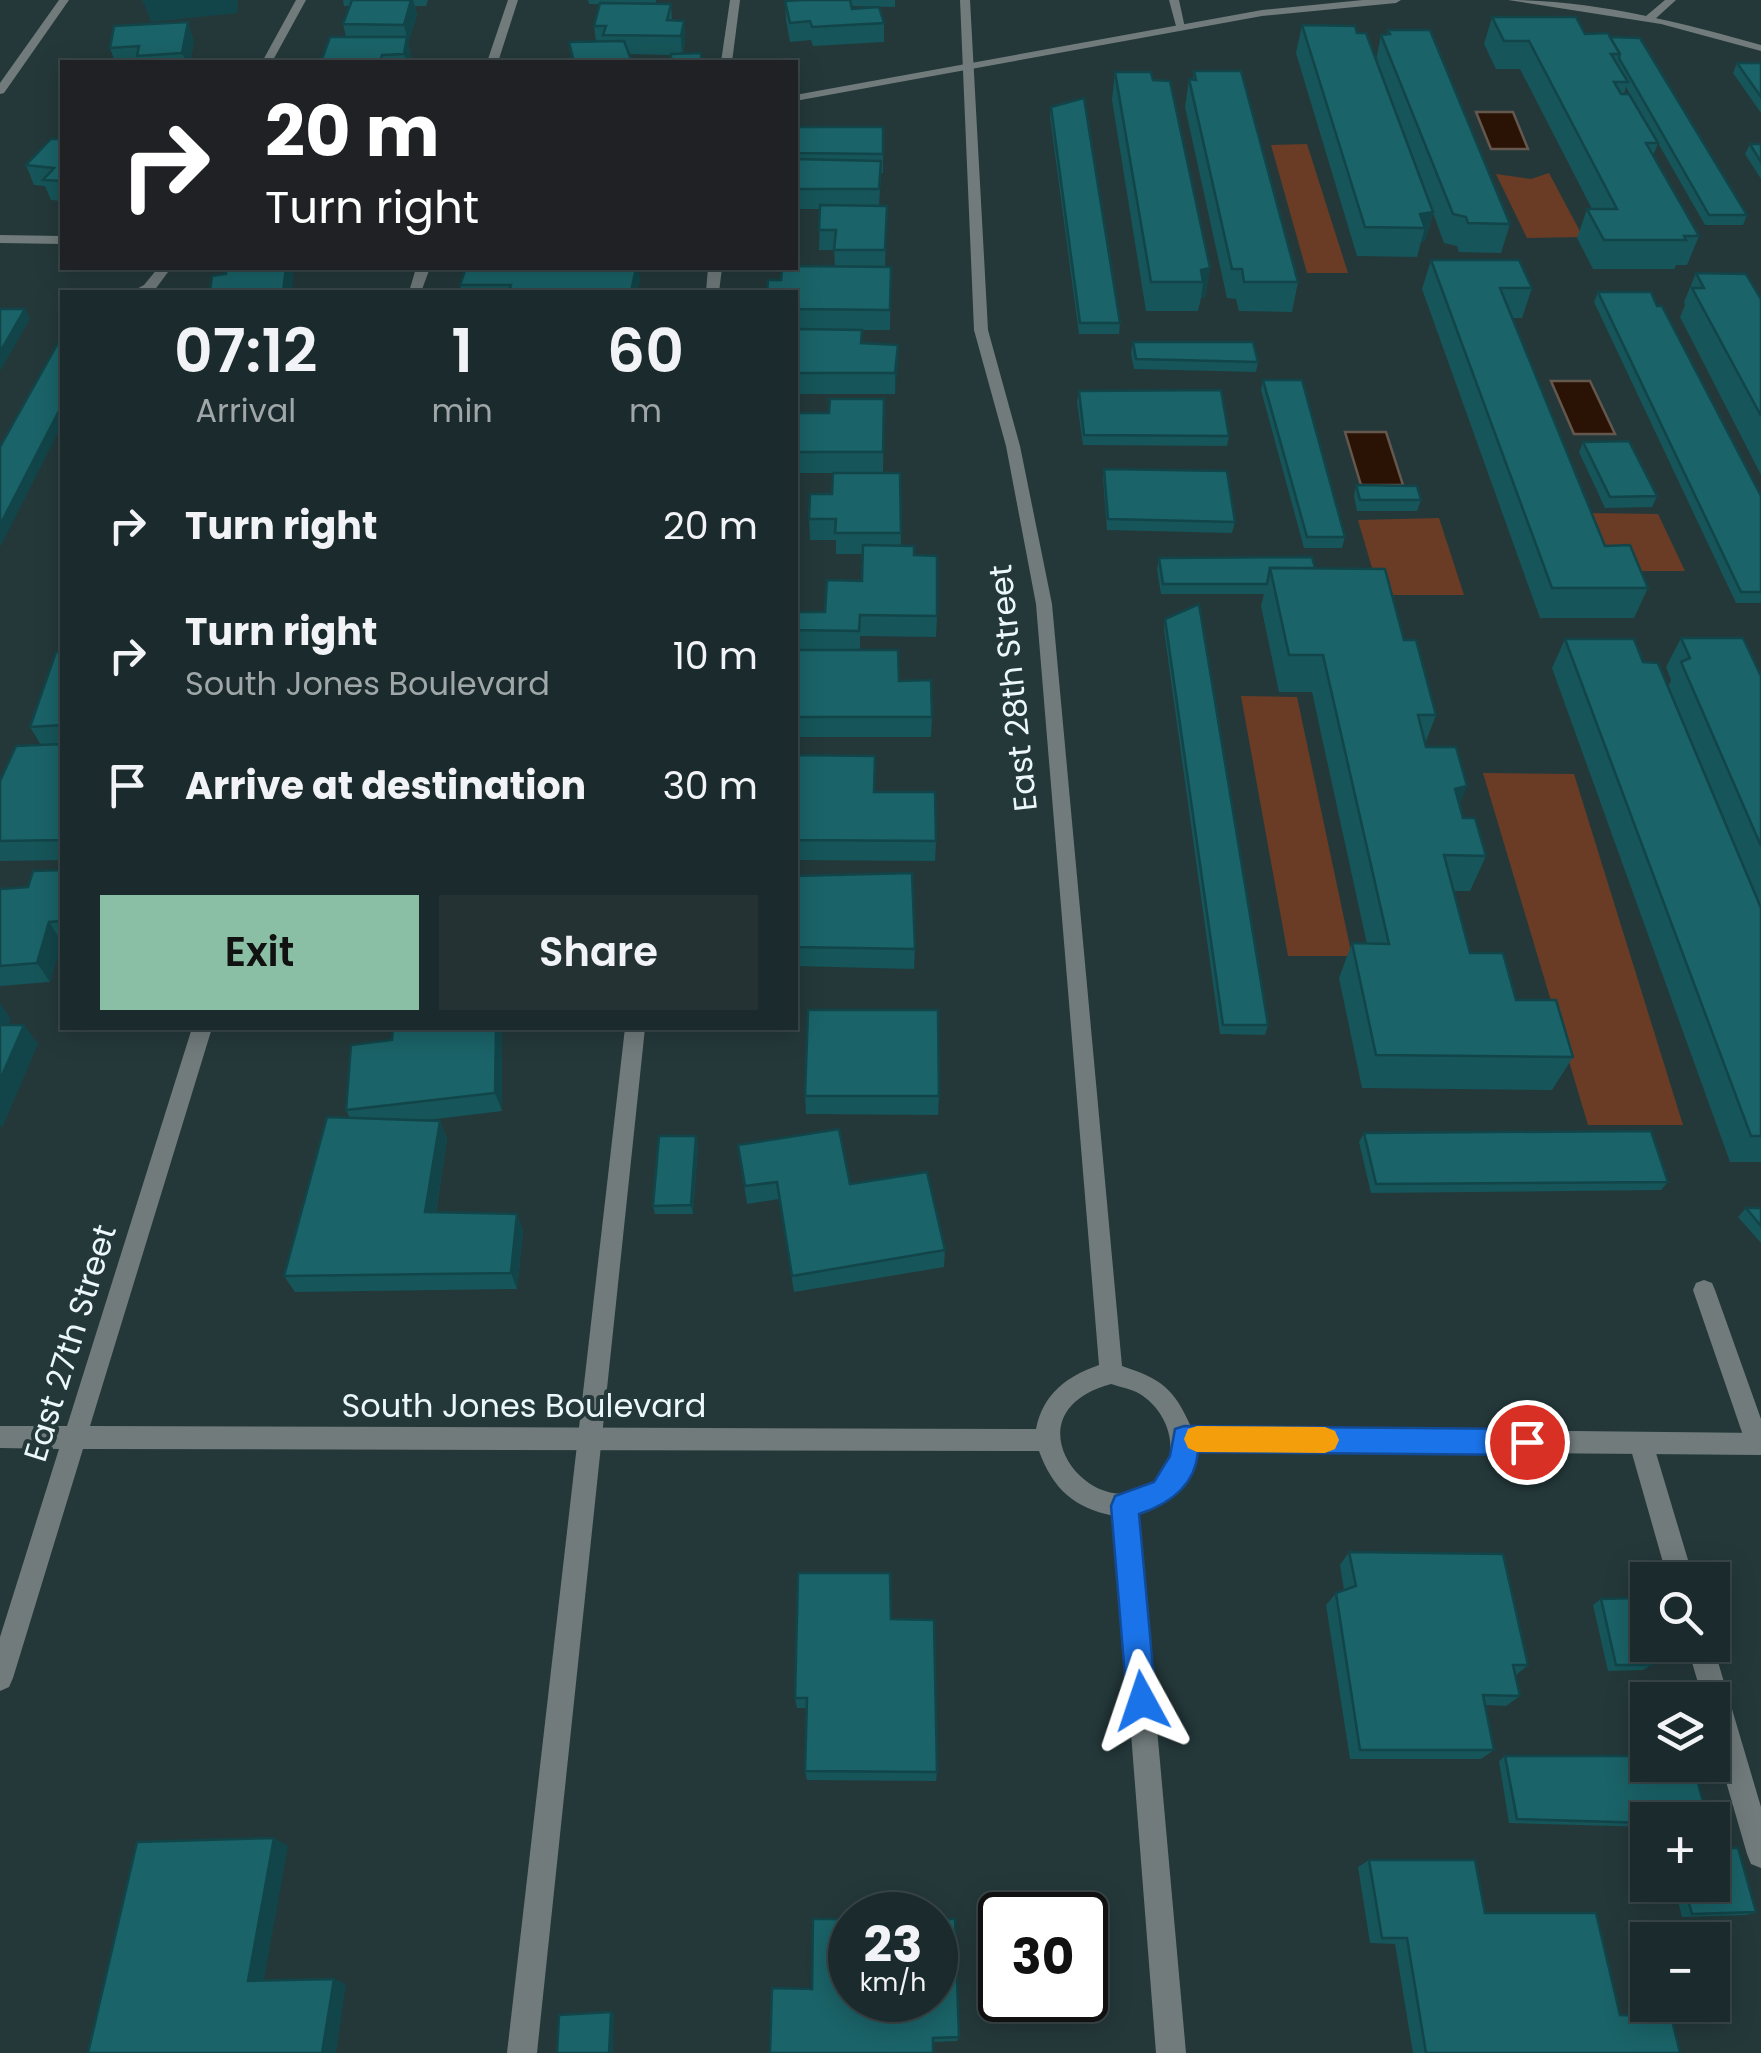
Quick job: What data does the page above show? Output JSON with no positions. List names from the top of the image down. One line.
{"streets":{"street":["East 28th Street","East 27th Street","South Jones Boulevard"]},"crossings":[["East 28th Street","South Jones Boulevard"],["East 27th Street","South Jones Boulevard"]],"page":{"turn":["20 m","Turn right"],"eta":["07:12","Arrival","1","min","60","m"],"list":[{"name":"Turn right","value":"20 m"},{"name":"Turn right","note":"South Jones Boulevard","value":"10 m"},{"name":"Arrive at destination","value":"30 m"}],"buttons":["Exit","Share"],"map_buttons":["+","−"],"speed":"23 km/h","limit":"30"}}
